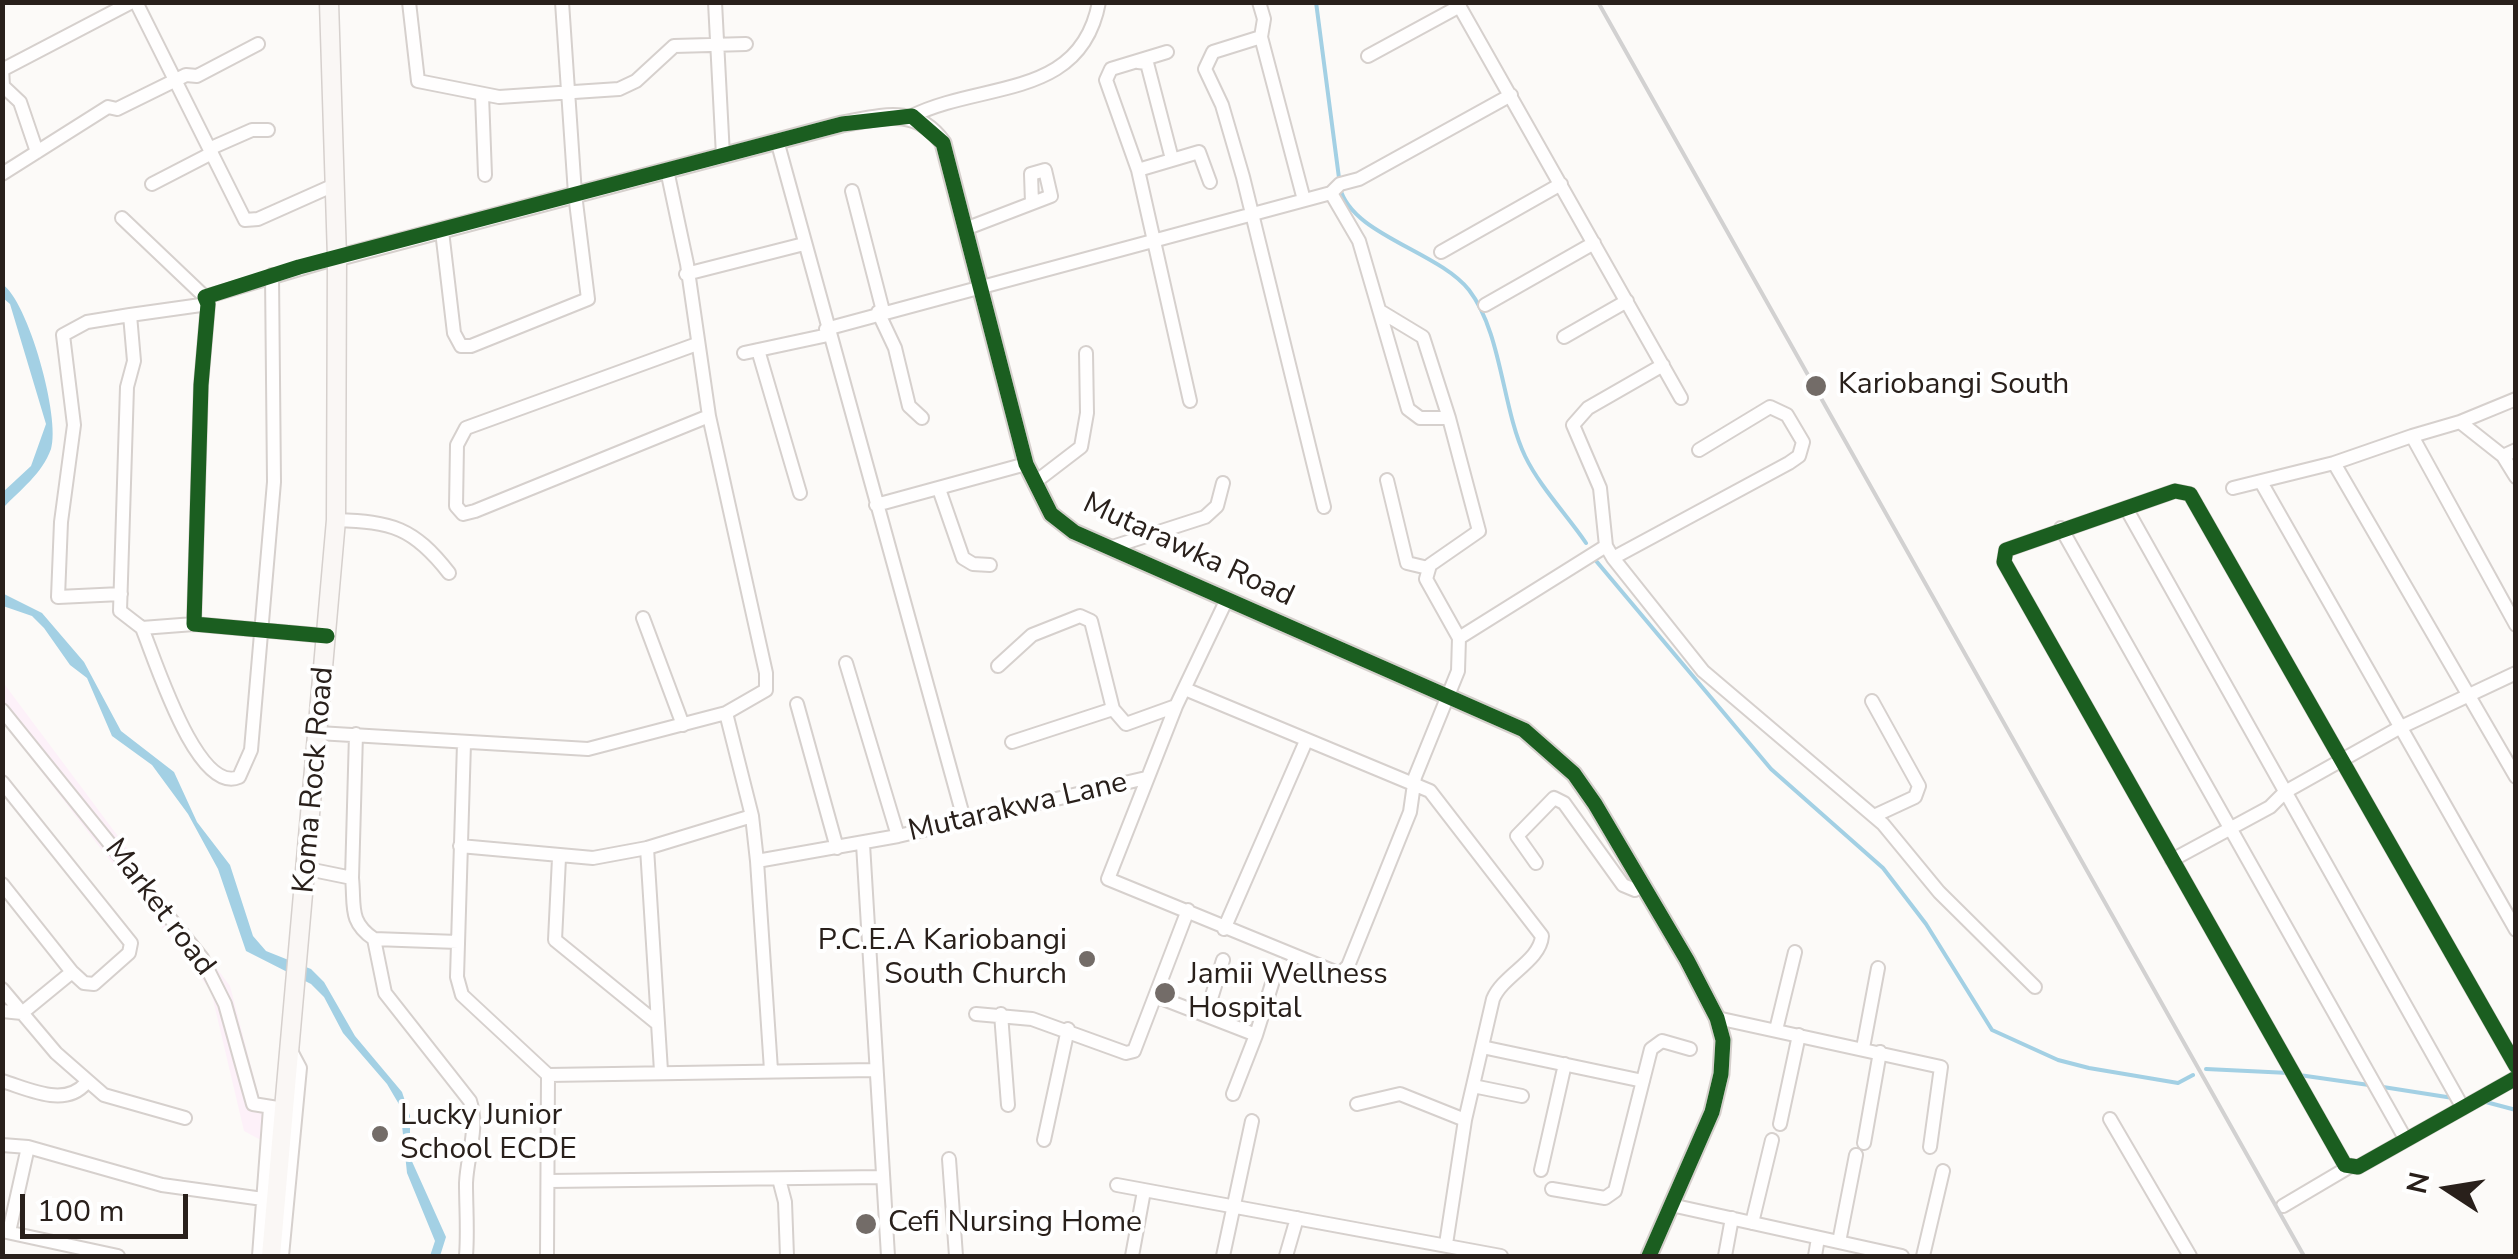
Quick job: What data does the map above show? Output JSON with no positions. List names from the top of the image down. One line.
{"streets":{"main road":["Koma Rock Road"],"street":["Mutarawka Road","Mutarakwa Lane","Market road"]},"crossings":[["Mutarawka Road","Mutarakwa Lane"],["Koma Rock Road","Market road"]],"places":["Kariobangi South","P.C.E.A Kariobangi South Church","Jamii Wellness Hospital","Lucky Junior School ECDE","Cefi Nursing Home"],"scale_bar":"100 m","north":"left"}
